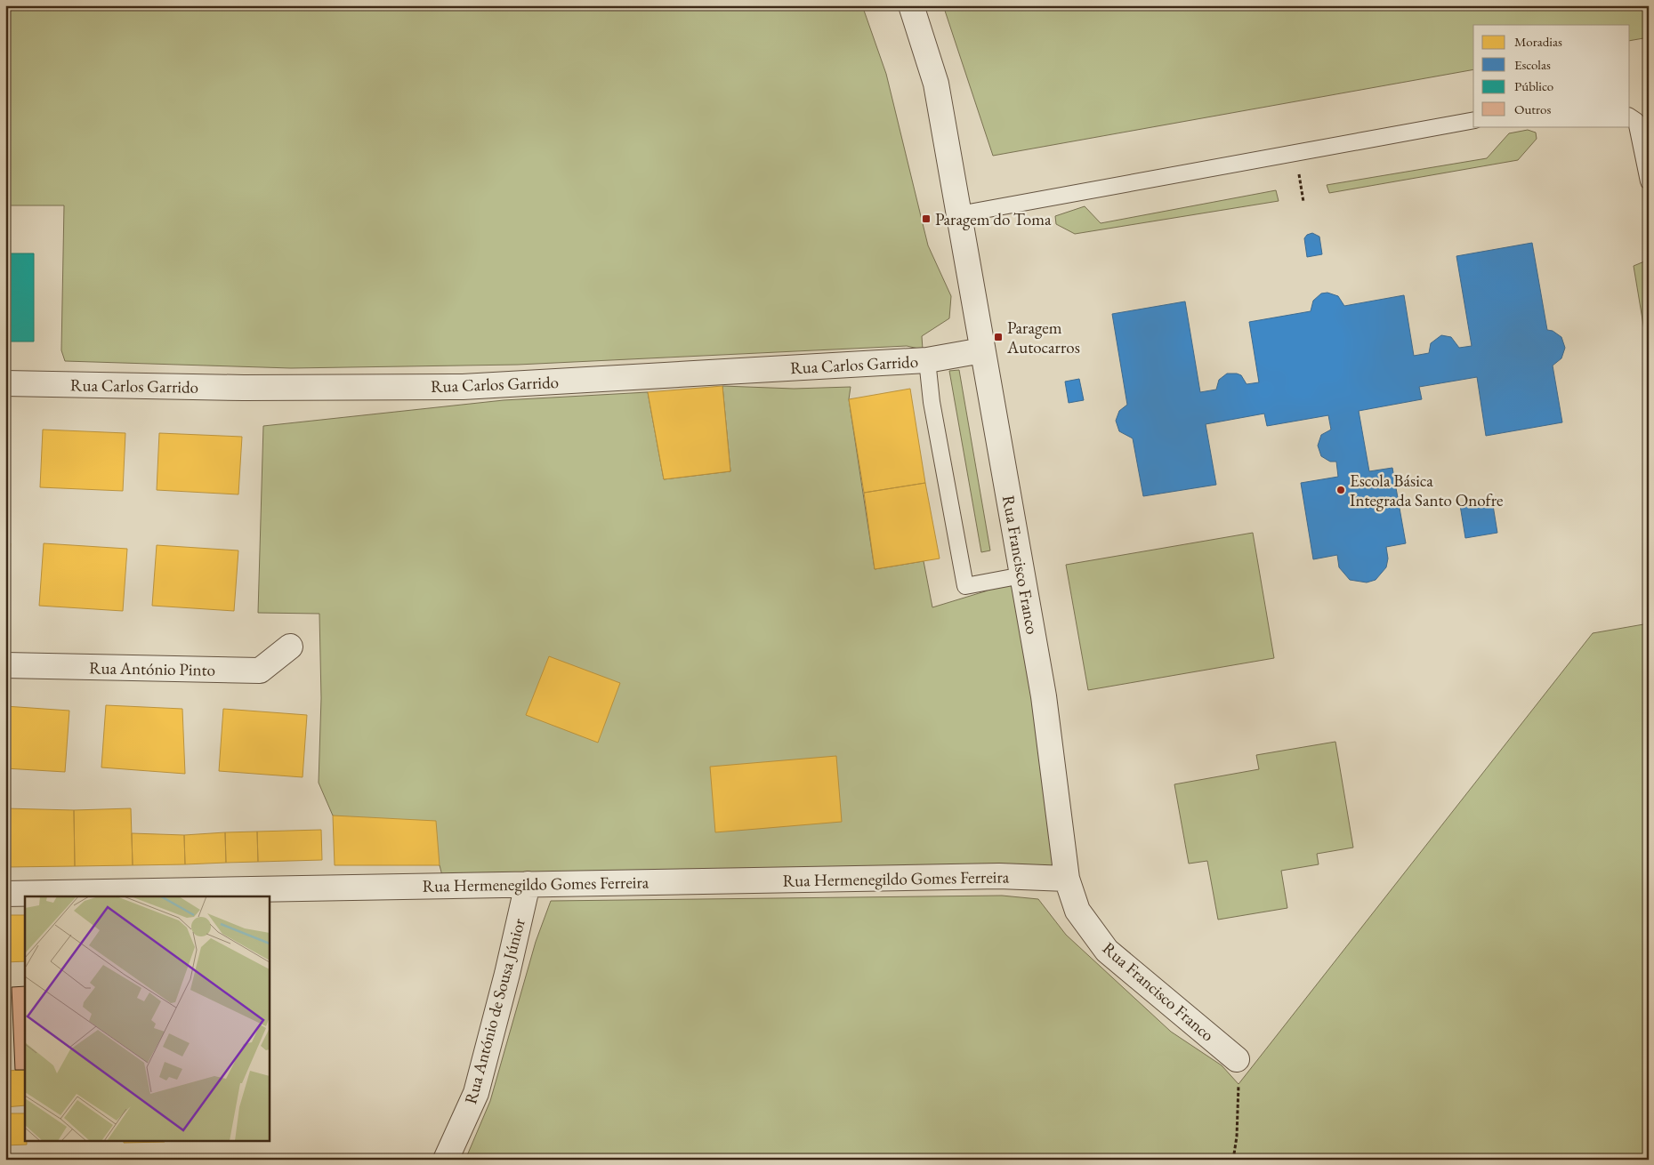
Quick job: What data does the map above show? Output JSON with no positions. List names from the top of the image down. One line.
{"streets":{"street":["Rua Carlos Garrido","Rua Francisco Franco","Rua António Pinto","Rua Hermenegildo Gomes Ferreira","Rua António de Sousa Júnior"]},"crossings":[["Rua Carlos Garrido","Rua Francisco Franco"],["Rua Francisco Franco","Rua Hermenegildo Gomes Ferreira"],["Rua Hermenegildo Gomes Ferreira","Rua António de Sousa Júnior"]],"places":{"transit":["Paragem do Toma","Paragem Autocarros"],"other":["Escola Básica Integrada Santo Onofre"]},"legend":["Moradias","Escolas","Público","Outros"]}
